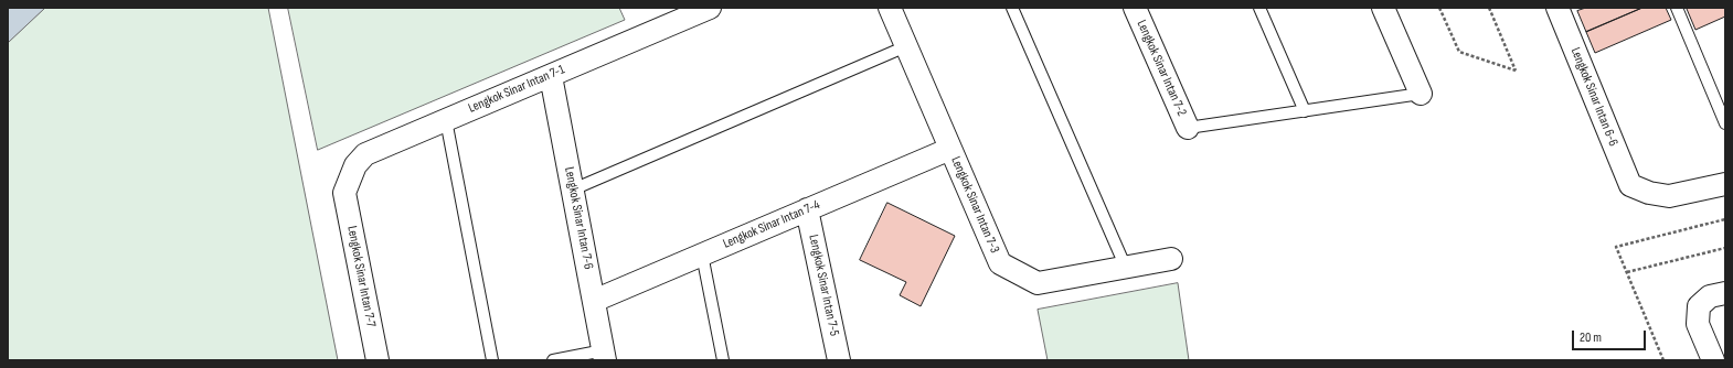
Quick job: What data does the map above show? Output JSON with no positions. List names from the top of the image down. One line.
{"streets":{"street":["Lengkok Sinar Intan 7-2","Lengkok Sinar Intan 7-1","Lengkok Sinar Intan 6-6","Lengkok Sinar Intan 7-3","Lengkok Sinar Intan 7-6","Lengkok Sinar Intan 7-4","Lengkok Sinar Intan 7-7","Lengkok Sinar Intan 7-5"]},"crossings":[["Lengkok Sinar Intan 7-1","Lengkok Sinar Intan 7-6"],["Lengkok Sinar Intan 7-1","Lengkok Sinar Intan 7-7"],["Lengkok Sinar Intan 7-3","Lengkok Sinar Intan 7-4"],["Lengkok Sinar Intan 7-6","Lengkok Sinar Intan 7-4"],["Lengkok Sinar Intan 7-4","Lengkok Sinar Intan 7-5"]],"scale_bar":"20 m"}
